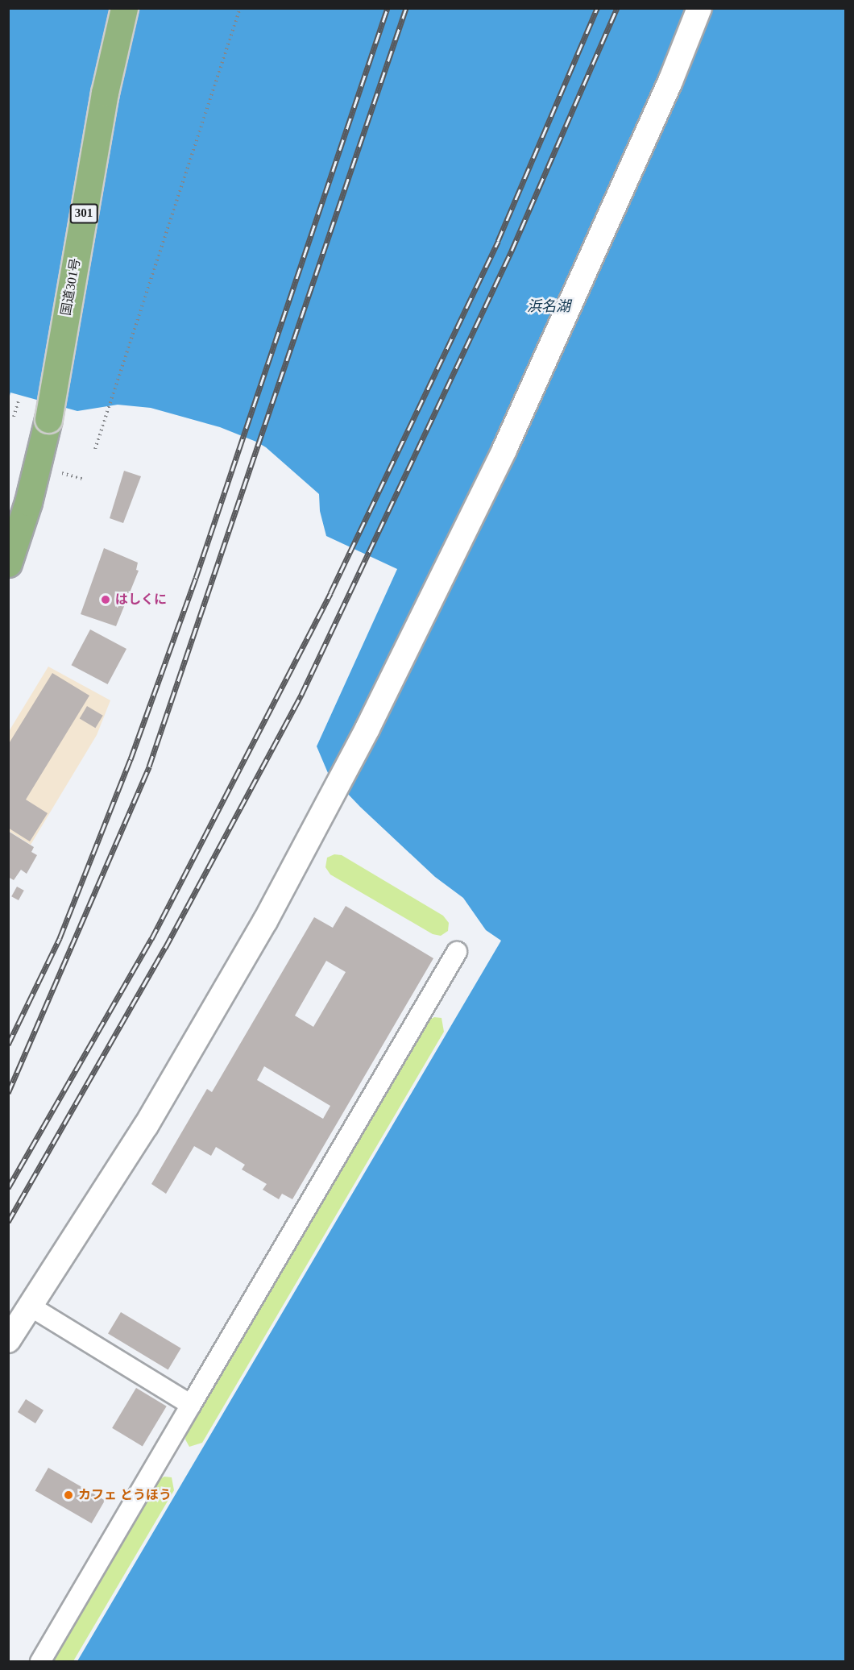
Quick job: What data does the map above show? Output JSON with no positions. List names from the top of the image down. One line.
{"streets":{"highway":["301","国道301号"]},"water":["浜名湖"],"places":["はしくに","カフェ とうほう"]}
